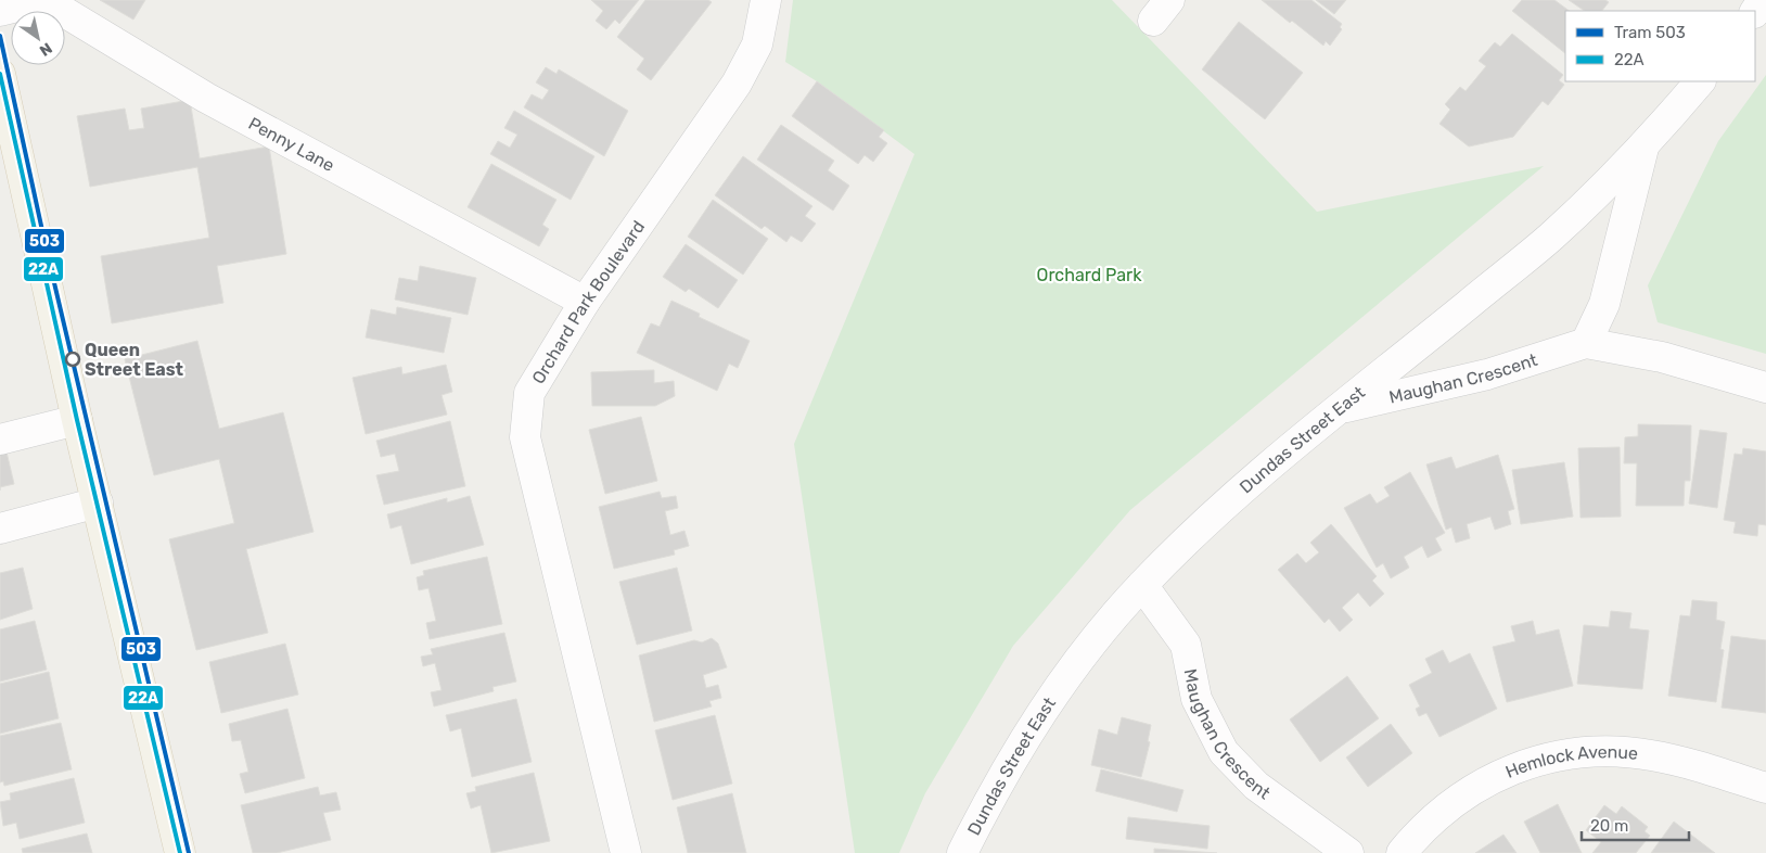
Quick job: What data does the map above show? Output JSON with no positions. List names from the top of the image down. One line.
{"streets":{"street":["Penny Lane","Orchard Park Boulevard","Maughan Crescent","Dundas Street East","Hemlock Avenue"]},"crossings":[["Penny Lane","Orchard Park Boulevard"],["Maughan Crescent","Dundas Street East"]],"parks":["Orchard Park"],"places":["Queen Street East"],"lines":["tram line 503","transit line 22A"],"legend":["Tram 503","22A"],"scale_bar":"20 m","north":"bottom right"}
